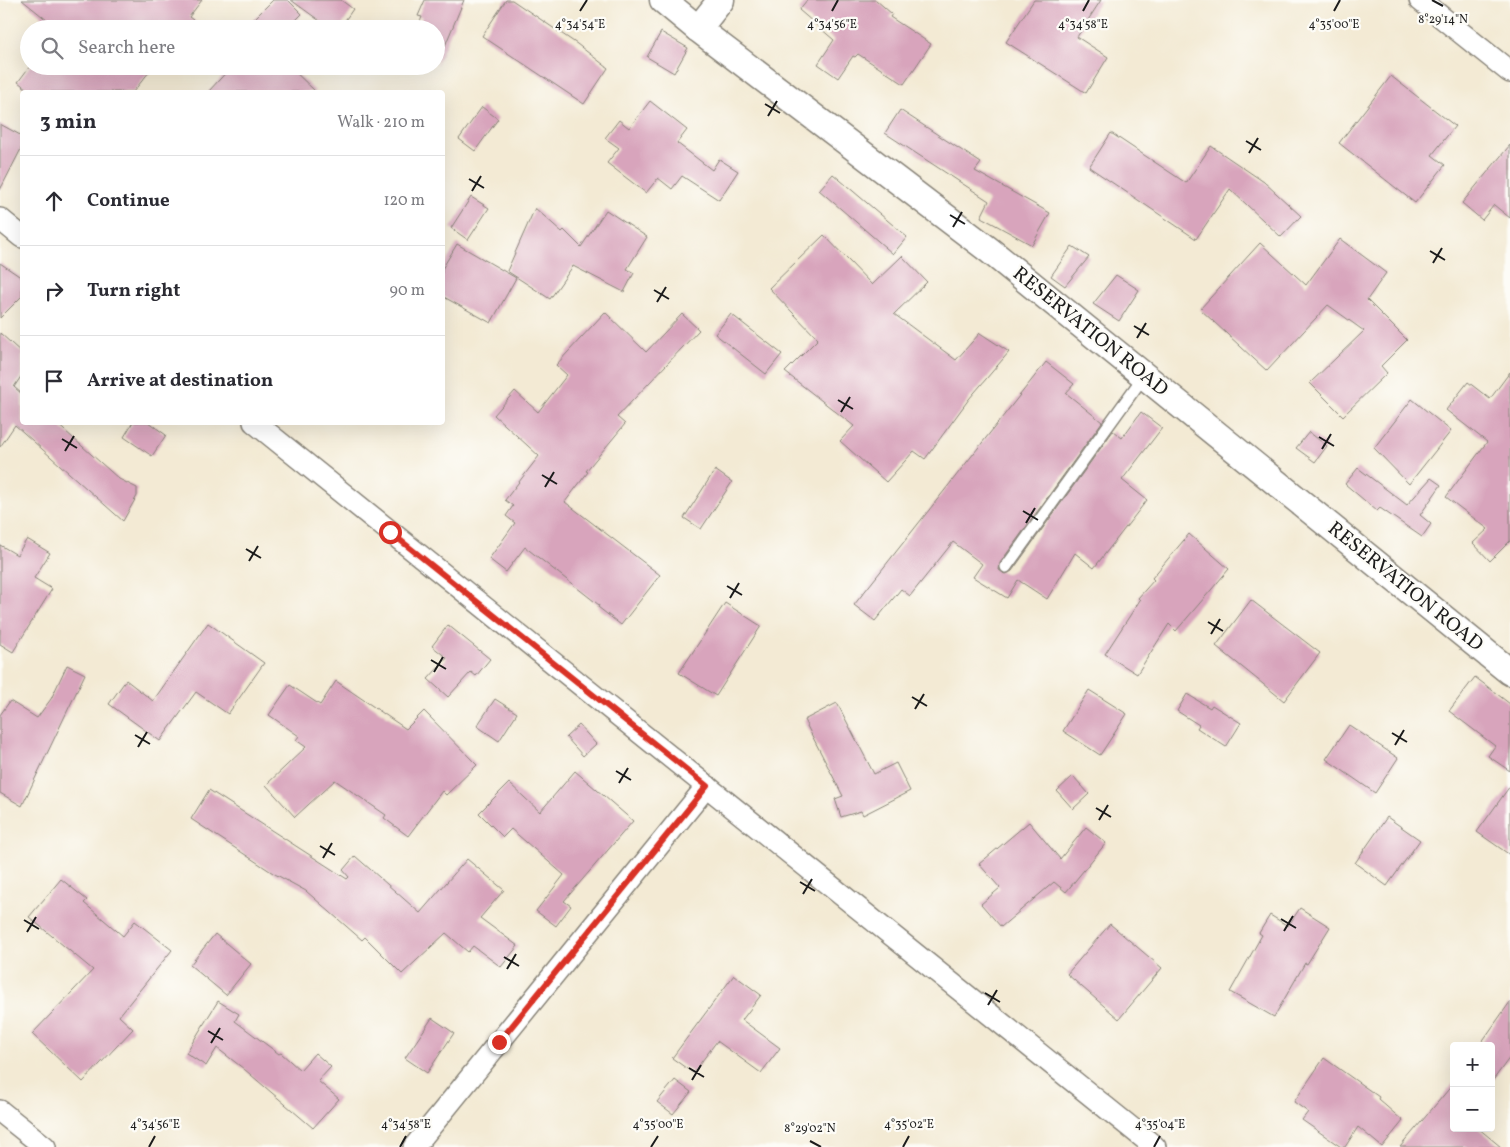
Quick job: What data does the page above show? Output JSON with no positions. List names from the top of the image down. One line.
{"streets":{"street":["RESERVATION ROAD"]},"page":{"search":"Search here","heading":["3 min","Walk · 210 m"],"list":[["Continue","120 m"],["Turn right","90 m"],"Arrive at destination"],"map_buttons":["+","−"]},"coordinates":["8°29'14\"N","4°35'00\"E","4°34'54\"E","4°34'56\"E","4°34'58\"E","4°35'02\"E","4°35'04\"E","8°29'02\"N"]}
